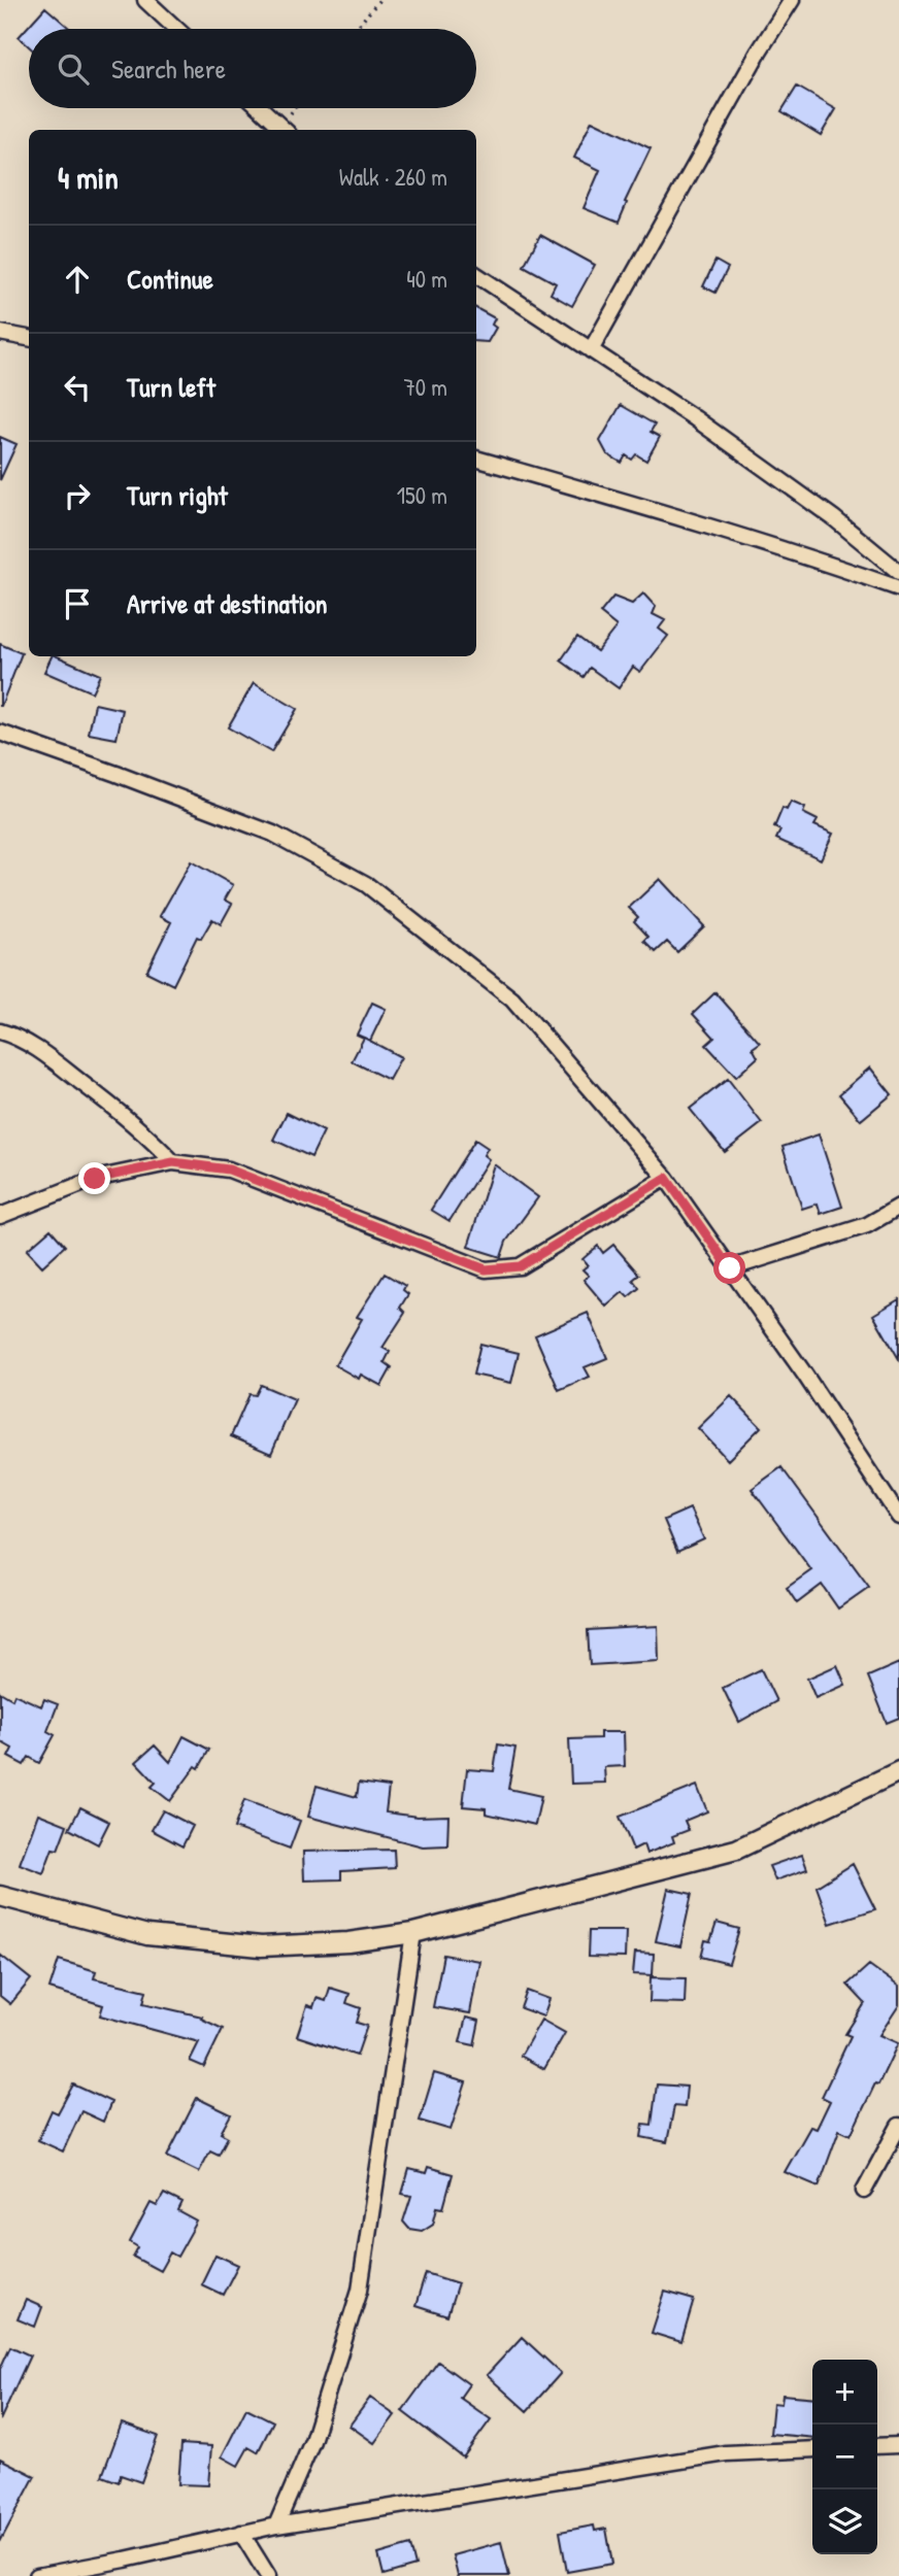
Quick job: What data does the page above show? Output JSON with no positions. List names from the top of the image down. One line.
{"page":{"search":"Search here","heading":["4 min","Walk · 260 m"],"list":[["Continue","40 m"],["Turn left","70 m"],["Turn right","150 m"],"Arrive at destination"],"map_buttons":["+","−"]}}
